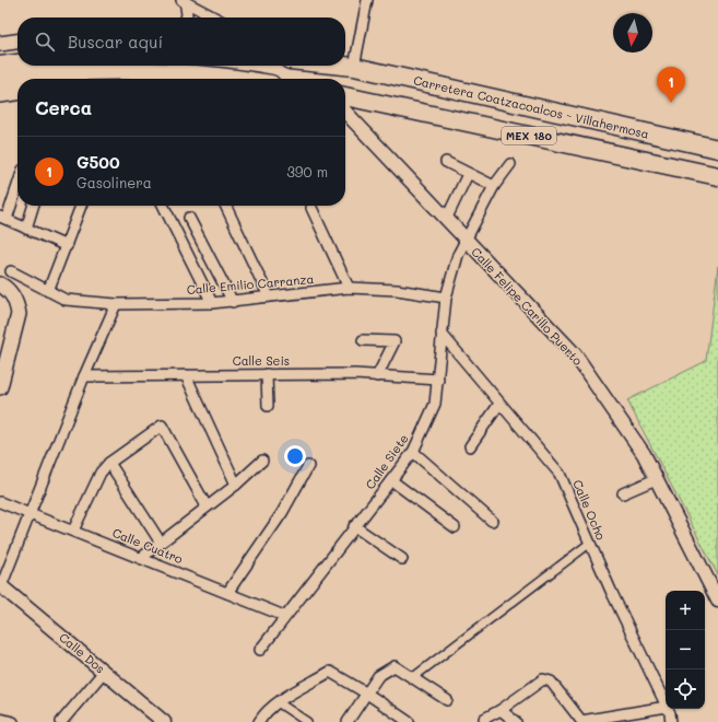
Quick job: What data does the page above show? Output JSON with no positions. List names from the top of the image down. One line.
{"streets":{"highway":["Carretera Coatzacoalcos - Villahermosa","MEX 180"],"street":["Calle Emilio Carranza","Calle Felipe Carillo Puerto","Calle Seis","Calle Siete","Calle Ocho","Calle Cuatro","Calle Dos"]},"crossings":[["Calle Emilio Carranza","Calle Siete"],["Calle Felipe Carillo Puerto","Calle Siete"],["Calle Seis","Calle Siete"],["Calle Siete","Calle Ocho"],["Calle Siete","Calle Cuatro"]],"north":"bottom","page":{"search":"Buscar aquí","pins":"1","heading":"Cerca","list":[{"mark":"1","name":"G500","note":"Gasolinera","value":"390 m"}],"map_buttons":["+","−"]}}
